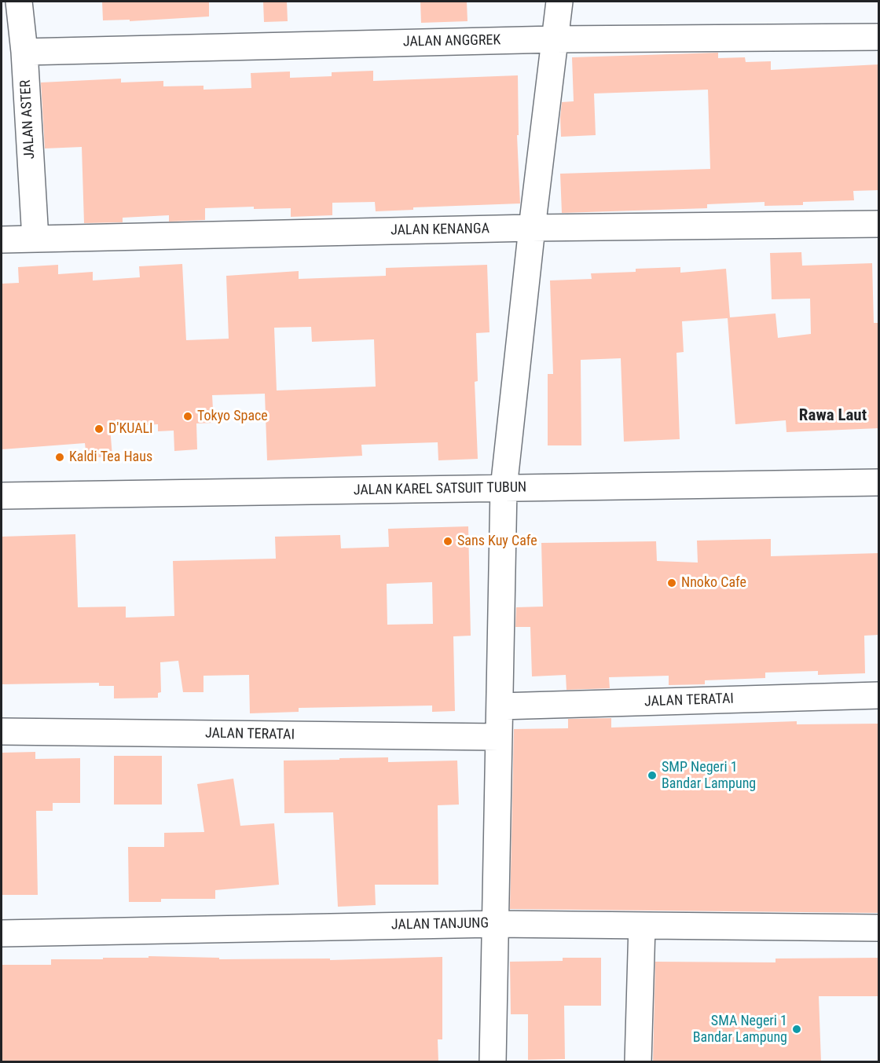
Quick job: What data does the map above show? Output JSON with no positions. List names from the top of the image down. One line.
{"streets":{"street":["JALAN ANGGREK","JALAN ASTER","JALAN KENANGA","JALAN KAREL SATSUIT TUBUN","JALAN TERATAI","JALAN TANJUNG"]},"crossings":[["JALAN ANGGREK","JALAN ASTER"],["JALAN ASTER","JALAN KENANGA"]],"districts":["Rawa Laut"],"places":["Tokyo Space","D'KUALI","Kaldi Tea Haus","Sans Kuy Cafe","Nnoko Cafe","SMP Negeri 1 Bandar Lampung","SMA Negeri 1 Bandar Lampung"]}
